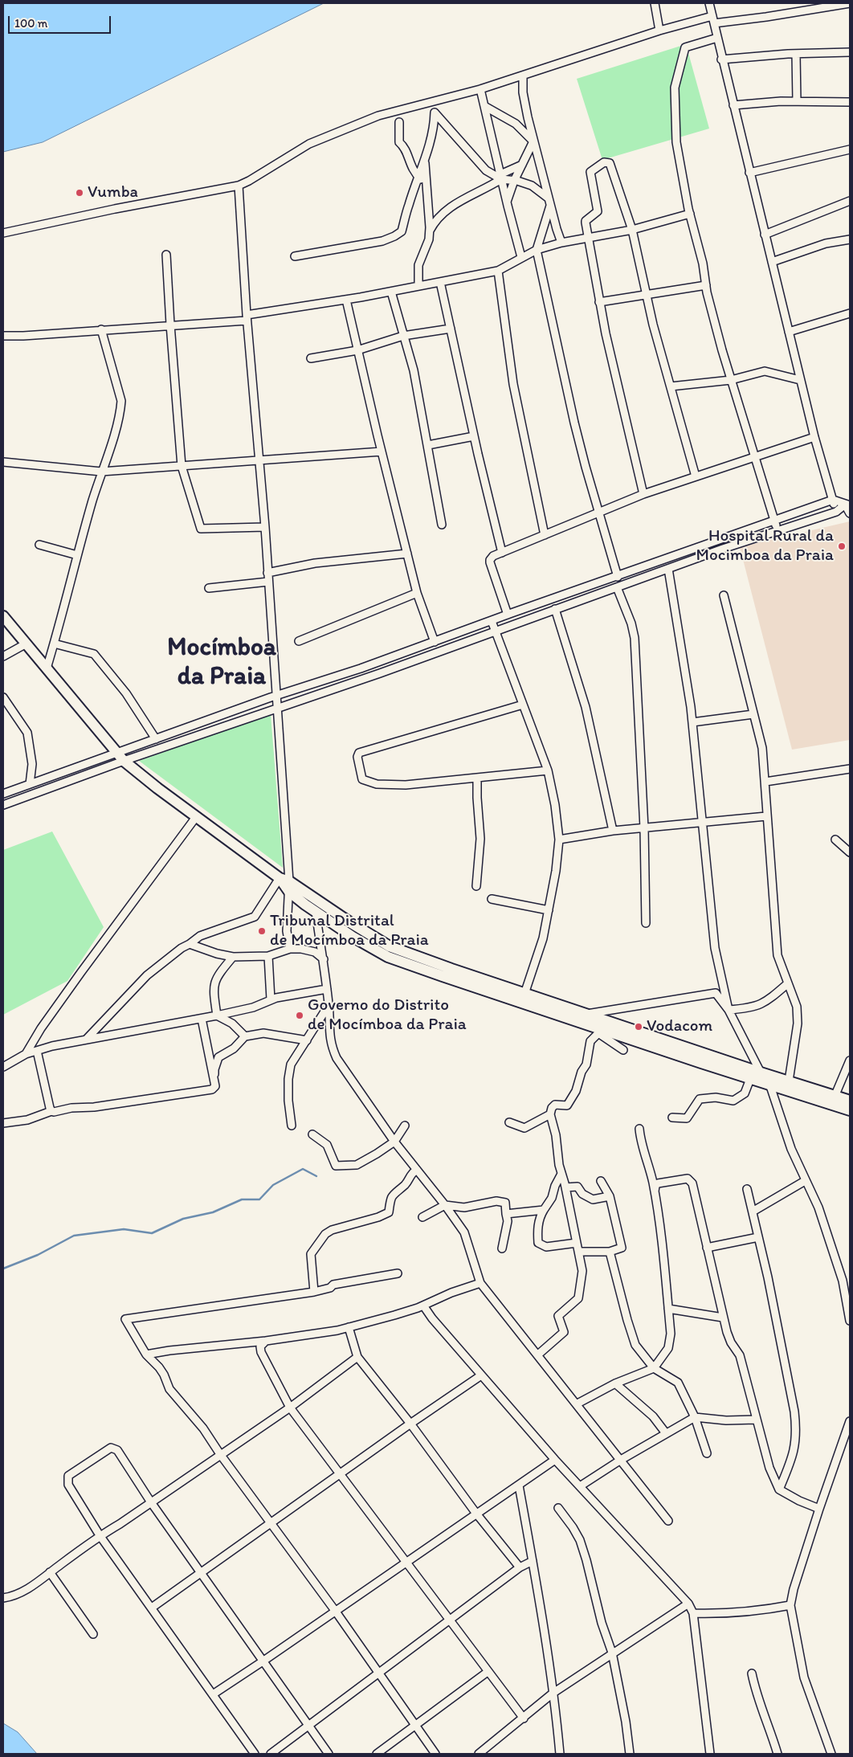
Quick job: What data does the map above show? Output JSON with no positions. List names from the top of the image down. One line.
{"districts":["Mocímboa da Praia"],"places":["Vumba","Hospital Rural da Mocimboa da Praia","Tribunal Distrital de Mocímboa da Praia","Governo do Distrito de Mocímboa da Praia","Vodacom"],"scale_bar":"100 m"}
